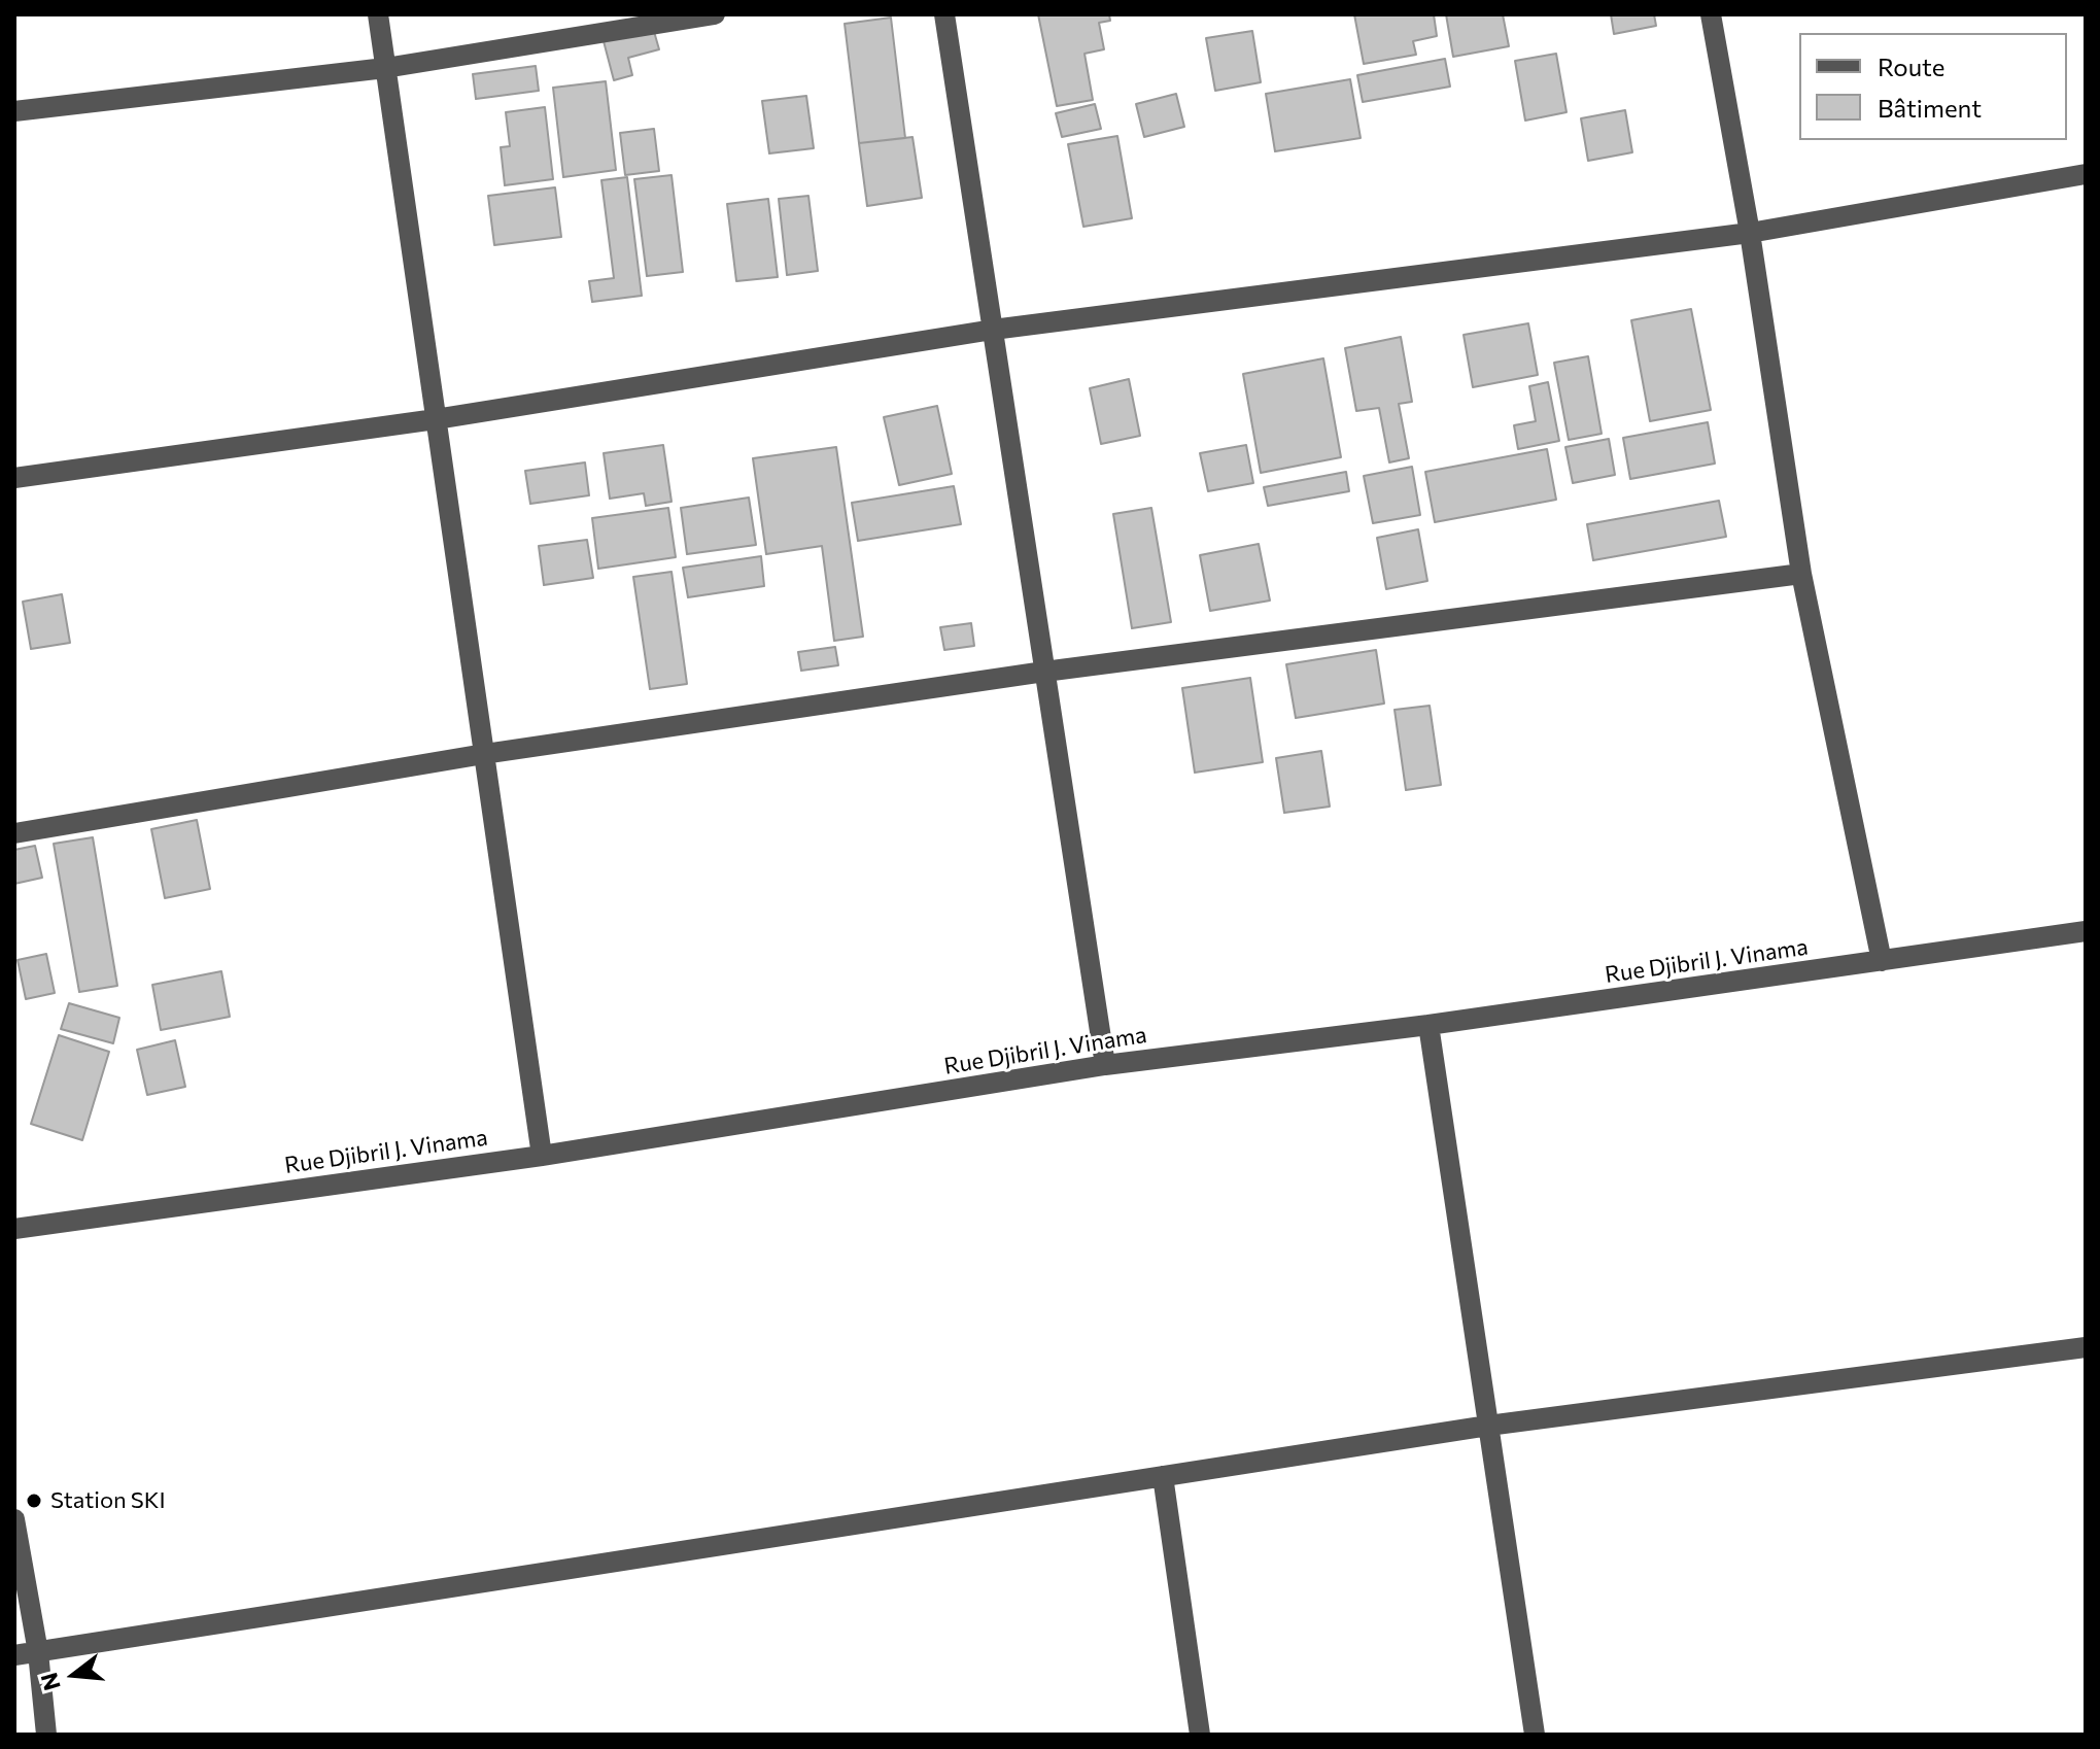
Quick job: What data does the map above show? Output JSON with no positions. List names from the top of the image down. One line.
{"streets":{"street":["Rue Djibril J. Vinama"]},"places":["Station SKI"],"legend":["Route","Bâtiment"],"north":"left"}
